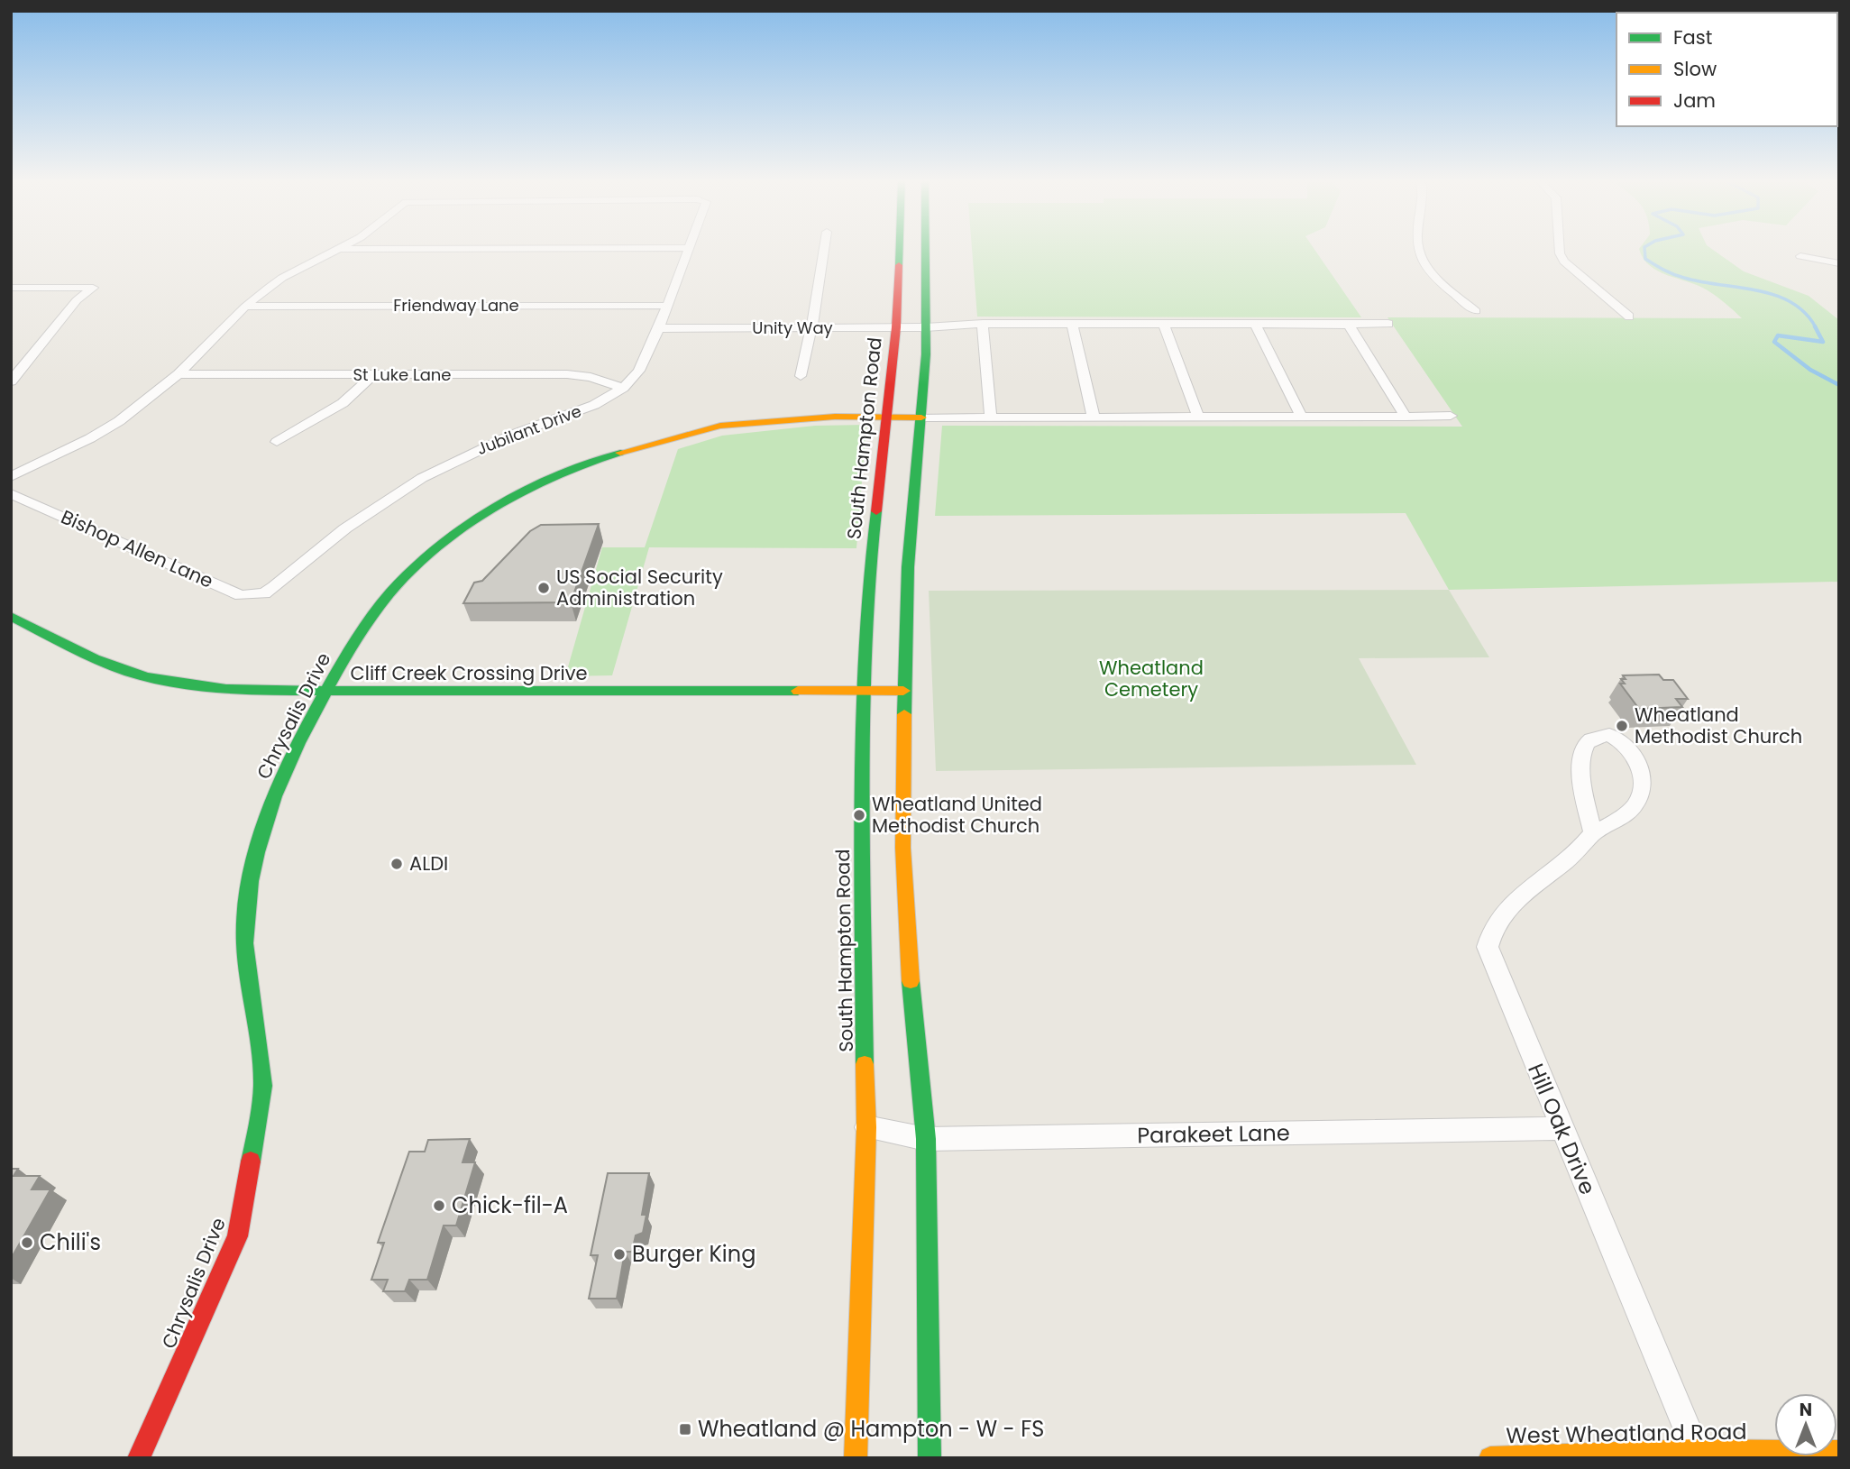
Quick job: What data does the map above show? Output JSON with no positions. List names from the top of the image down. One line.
{"streets":{"main road":["South Hampton Road","Cliff Creek Crossing Drive","Chrysalis Drive","West Wheatland Road"],"street":["Friendway Lane","Unity Way","St Luke Lane","Jubilant Drive","Bishop Allen Lane","Hill Oak Drive","Parakeet Lane"]},"crossings":[["Friendway Lane","Jubilant Drive"],["Unity Way","Jubilant Drive"],["Unity Way","South Hampton Road"],["St Luke Lane","Jubilant Drive"],["Jubilant Drive","Bishop Allen Lane"],["South Hampton Road","Cliff Creek Crossing Drive"],["South Hampton Road","Chrysalis Drive"],["South Hampton Road","Parakeet Lane"],["Cliff Creek Crossing Drive","Chrysalis Drive"],["Hill Oak Drive","Parakeet Lane"],["Hill Oak Drive","West Wheatland Road"]],"parks":["Wheatland Cemetery"],"places":{"other":["US Social Security Administration","Wheatland Methodist Church","Wheatland United Methodist Church","ALDI","Chick-fil-A","Chili's","Burger King"],"transit":["Wheatland @ Hampton - W - FS"]},"legend":["Fast","Slow","Jam"],"north":"top"}
